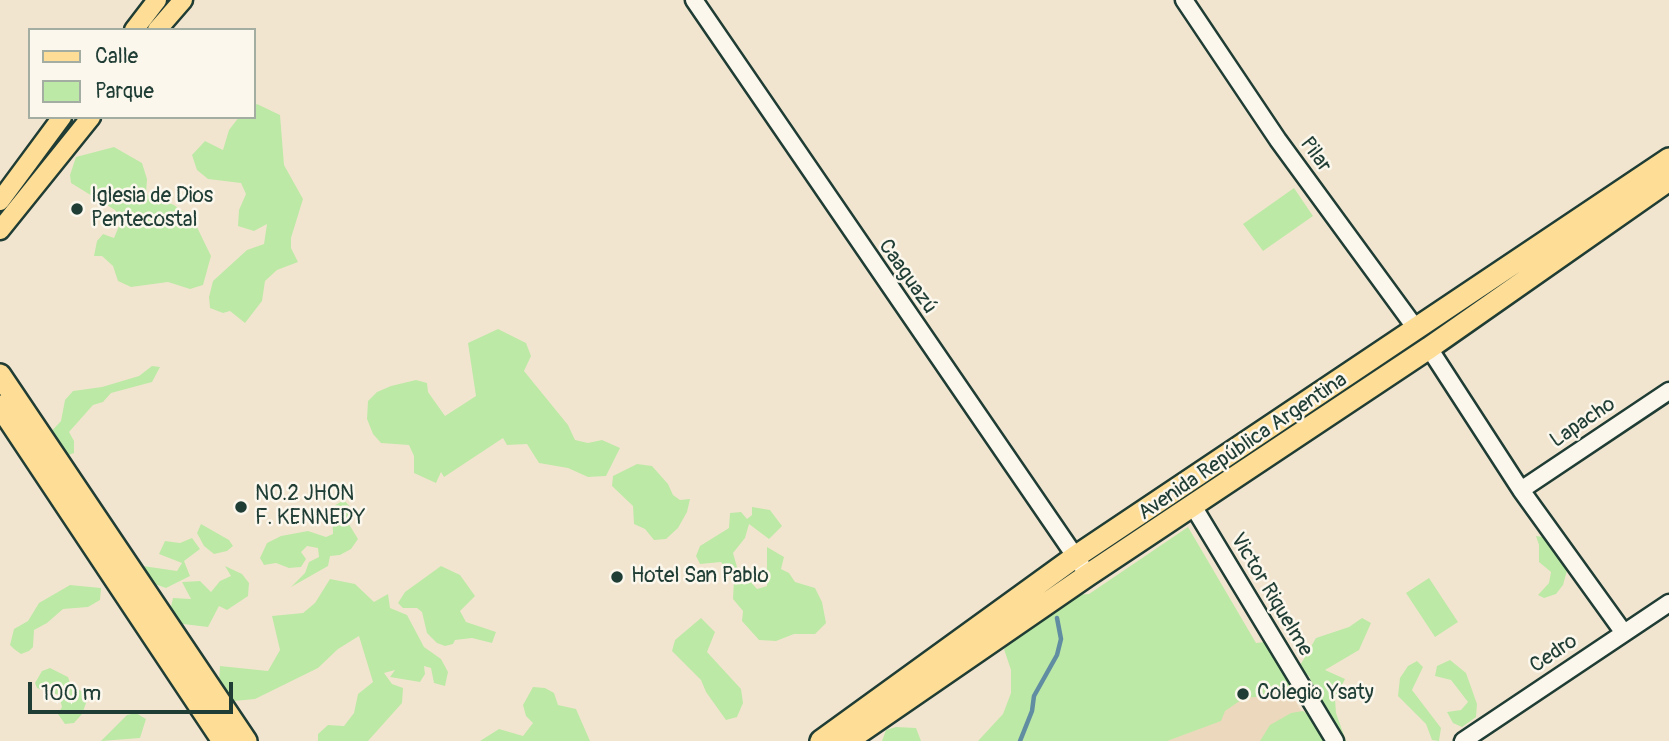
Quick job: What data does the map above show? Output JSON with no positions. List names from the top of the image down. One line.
{"streets":{"highway":["Avenida República Argentina"],"street":["Pilar","Caaguazú","Lapacho","Victor Riquelme","Cedro"]},"crossings":[["Pilar","Avenida República Argentina"],["Caaguazú","Avenida República Argentina"],["Avenida República Argentina","Victor Riquelme"]],"places":["Iglesia de Dios Pentecostal","NO.2 JHON F. KENNEDY","Hotel San Pablo","Colegio Ysaty"],"legend":["Calle","Parque"],"scale_bar":"100 m"}
